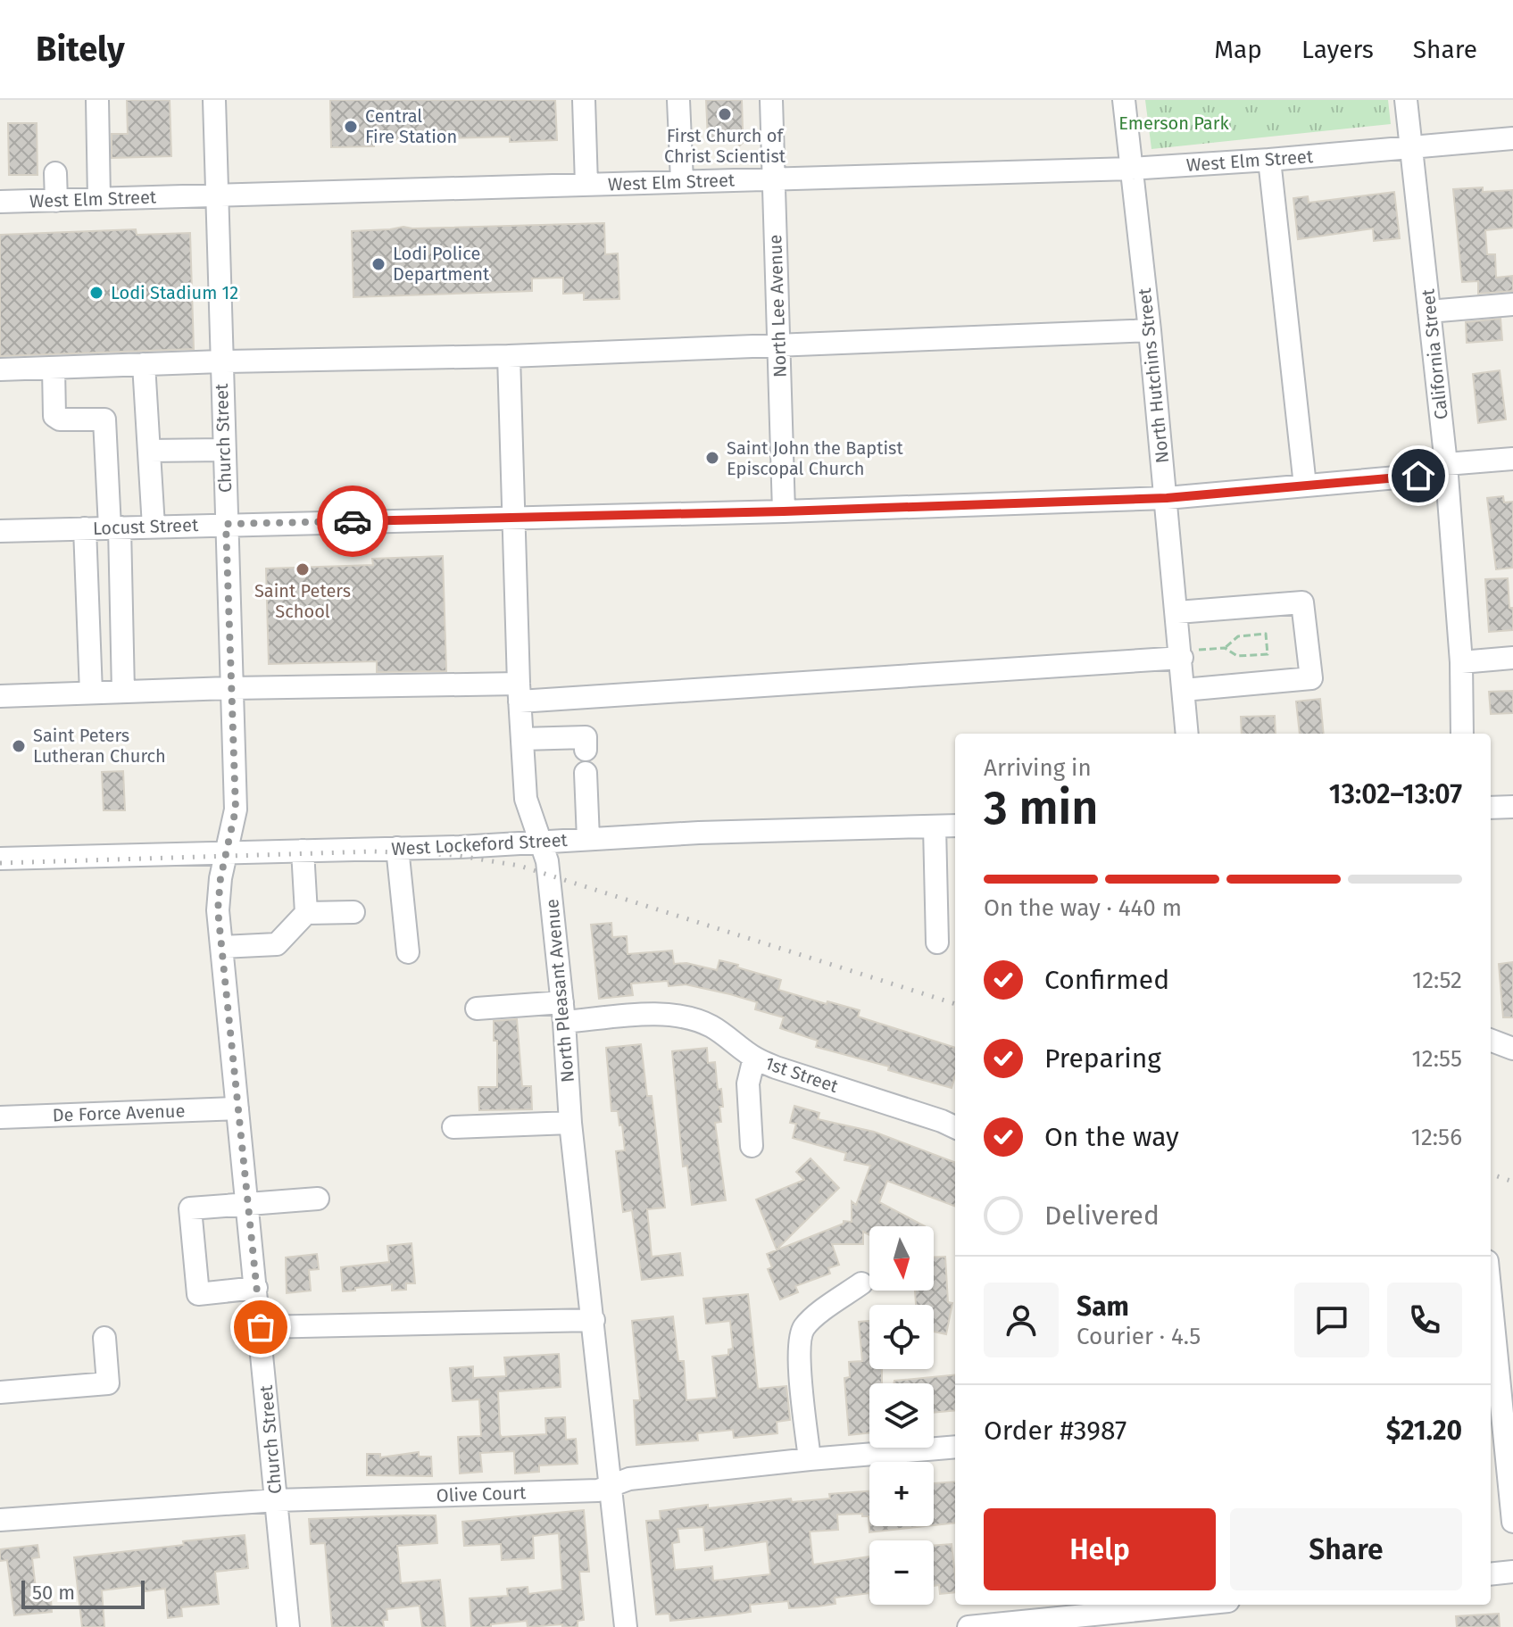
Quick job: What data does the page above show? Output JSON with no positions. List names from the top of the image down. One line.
{"streets":{"street":["West Elm Street","North Lee Avenue","California Street","North Hutchins Street","Church Street","Locust Street","West Lockeford Street","North Pleasant Avenue","1st Street","De Force Avenue","Olive Court"]},"crossings":[["West Elm Street","North Lee Avenue"],["West Elm Street","California Street"],["West Elm Street","North Hutchins Street"],["West Elm Street","Church Street"],["North Lee Avenue","Locust Street"],["California Street","Locust Street"],["North Hutchins Street","Locust Street"],["Church Street","Locust Street"],["Church Street","West Lockeford Street"],["Church Street","De Force Avenue"],["Church Street","Olive Court"],["Locust Street","North Pleasant Avenue"],["West Lockeford Street","North Pleasant Avenue"],["North Pleasant Avenue","1st Street"],["North Pleasant Avenue","Olive Court"]],"parks":["Emerson Park"],"places":["First Church of Christ Scientist","Central Fire Station","Lodi Police Department","Lodi Stadium 12","Saint John the Baptist Episcopal Church","Saint Peters School","Saint Peters Lutheran Church"],"scale_bar":"50 m","north":"bottom","page":{"header":"Bitely","nav":["Map","Layers","Share"],"heading":["3 min","Arriving in","13:02–13:07"],"panel":["Sam","Courier · 4.5","Order #3987","$21.20"],"bar":"On the way · 440 m","list":[["Confirmed","12:52"],["Preparing","12:55"],["On the way","12:56"],"Delivered"],"map_buttons":["+","−"],"buttons":["Help","Share"],"scale":"50 m"}}
